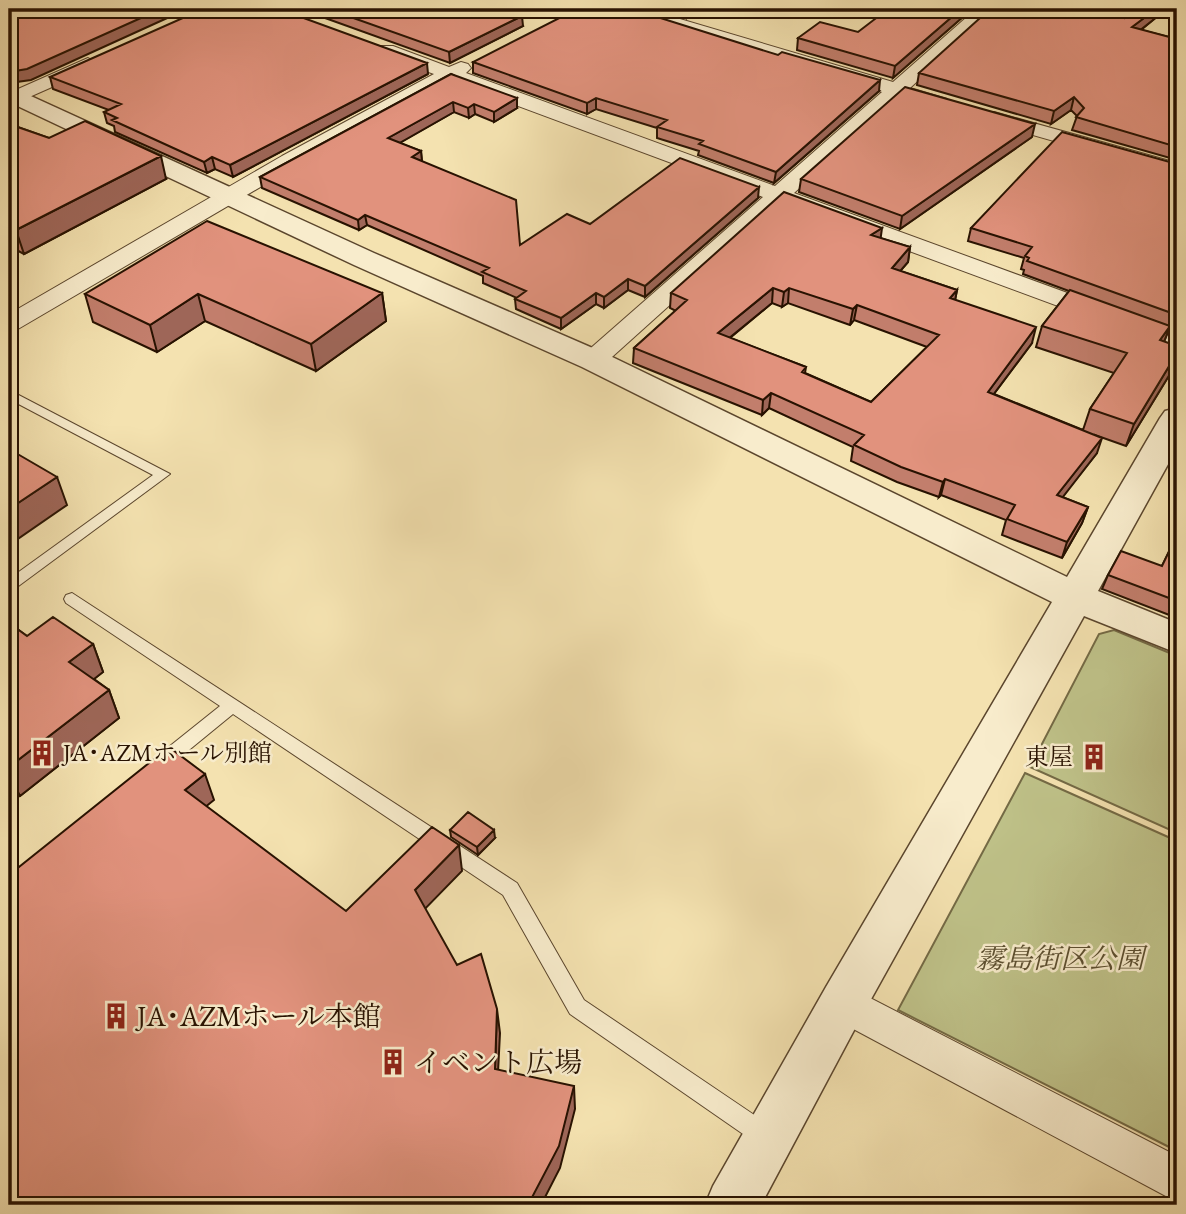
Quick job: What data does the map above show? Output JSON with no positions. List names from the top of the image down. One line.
{"parks":["霧島街区公園"],"places":{"building":["JA･AZMホール別館","東屋","JA･AZMホール本館","イベント広場"]}}
